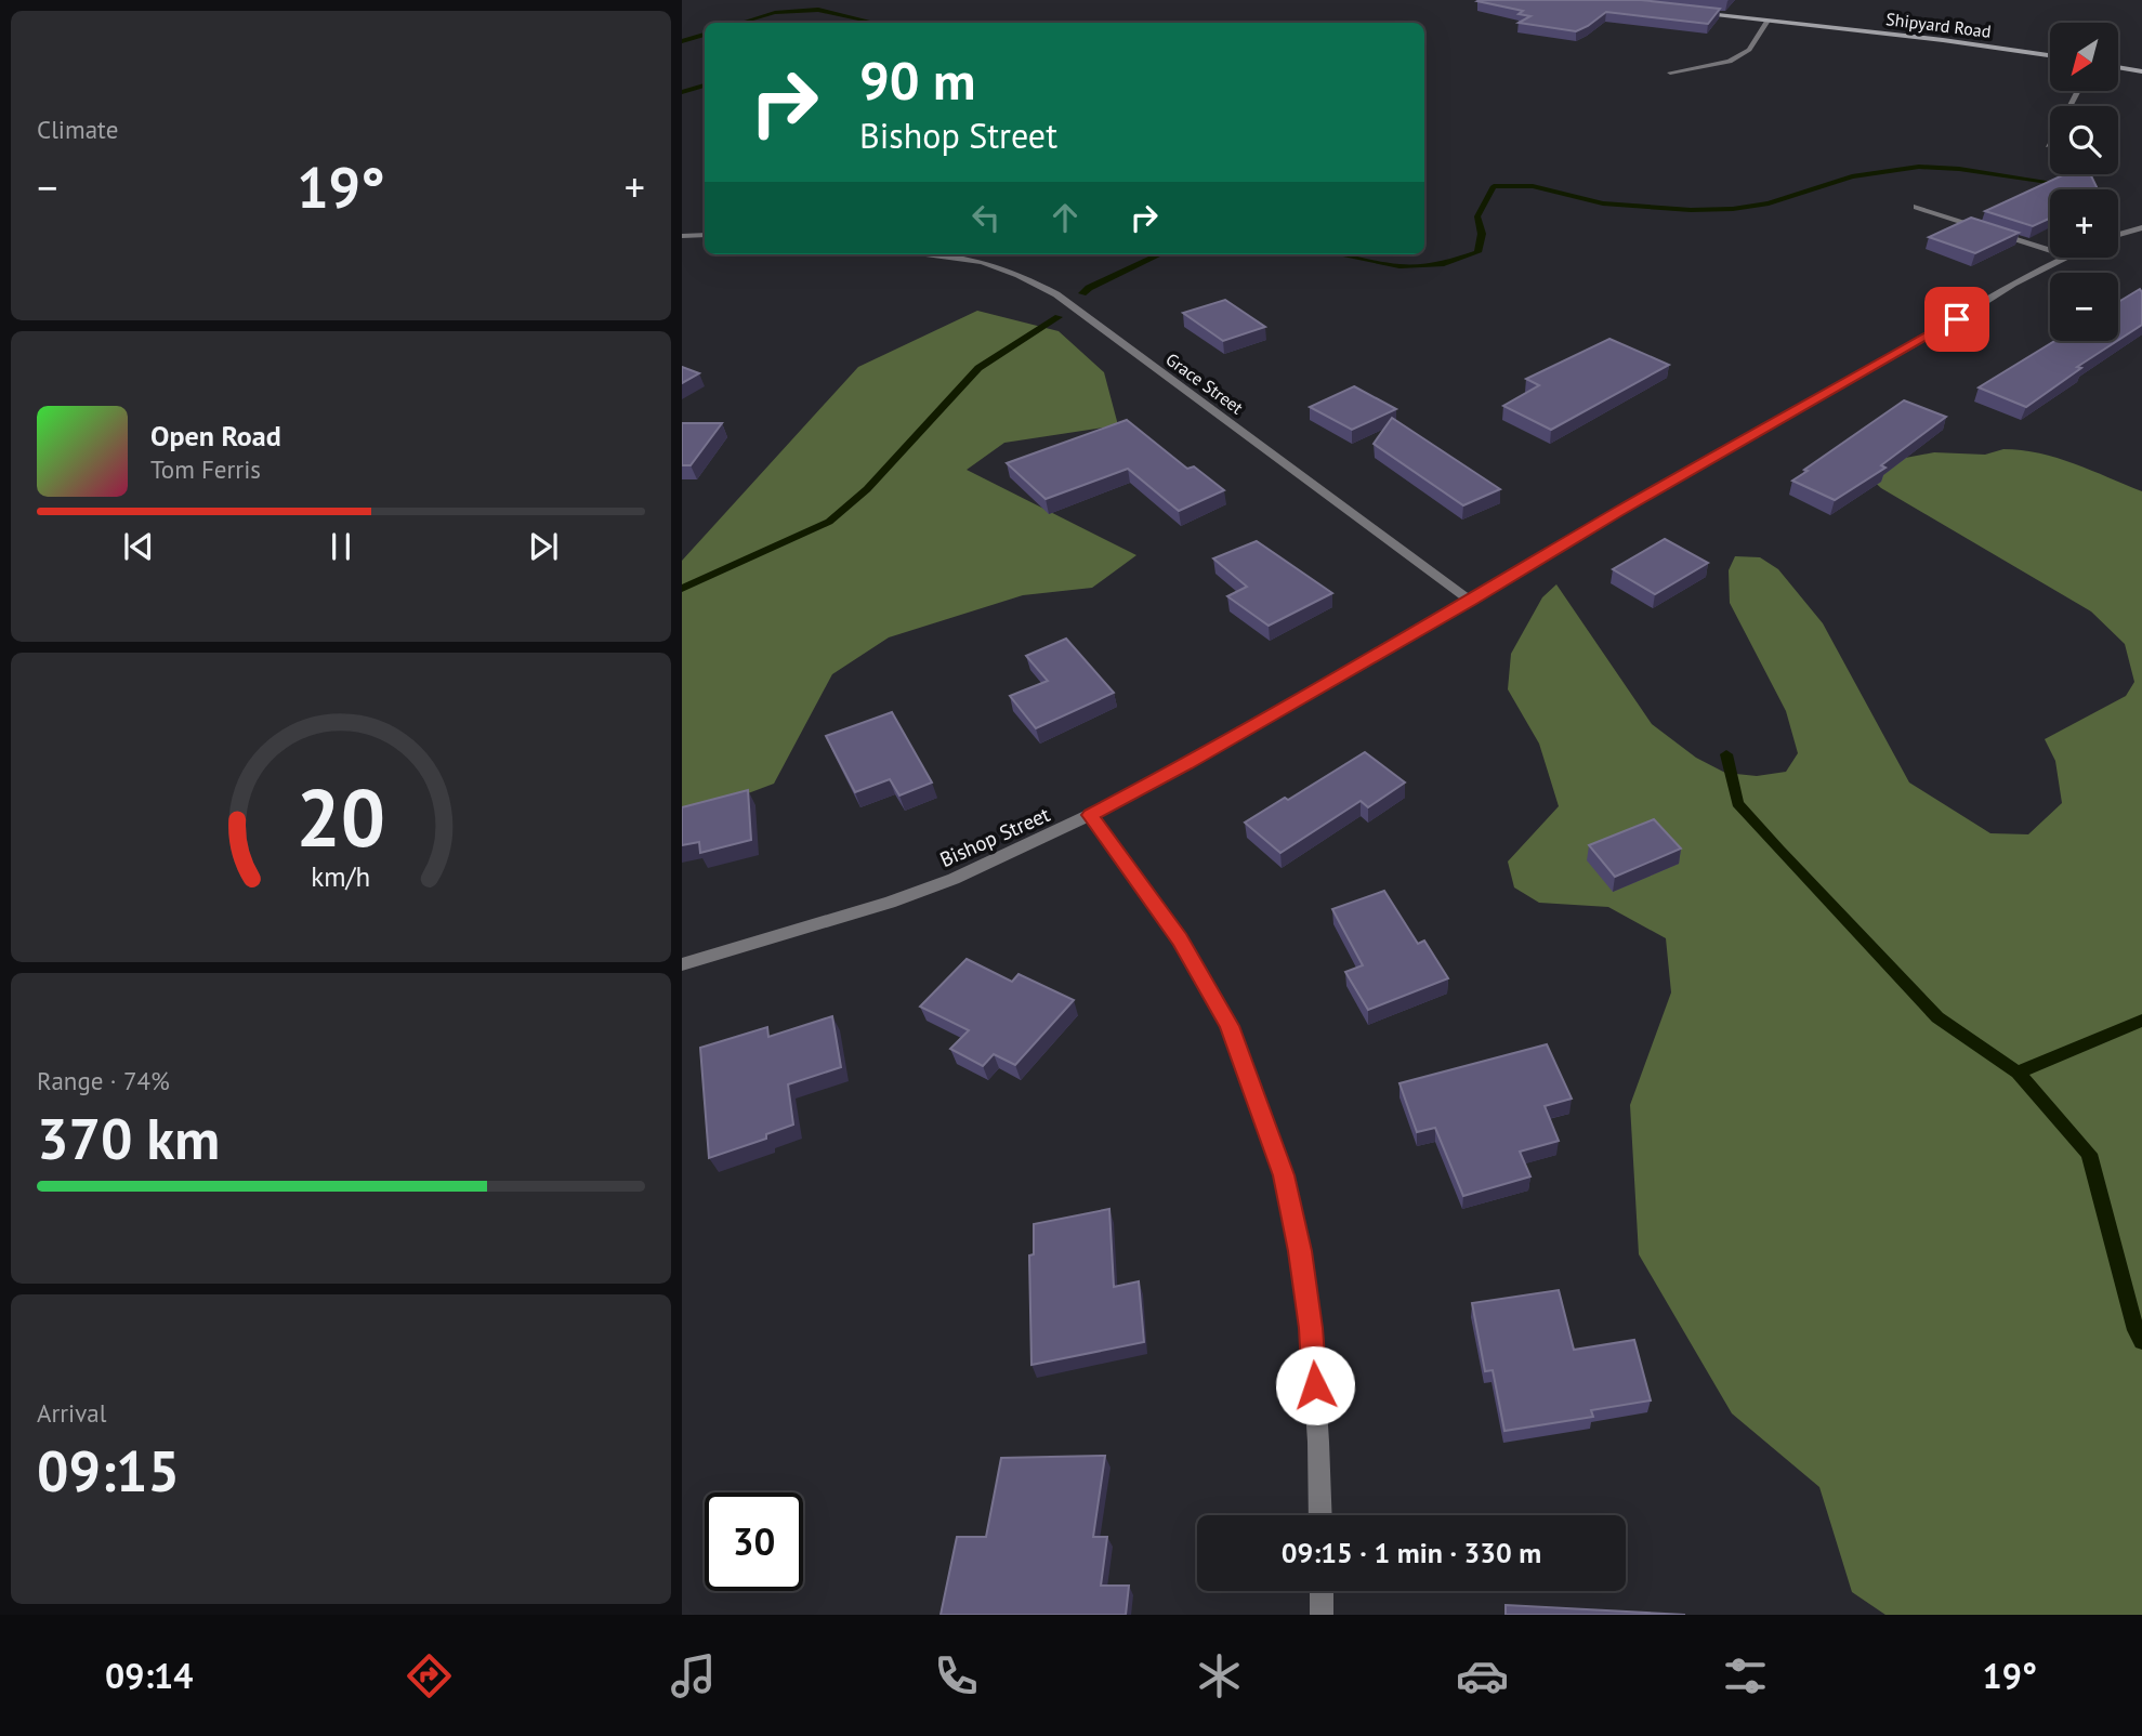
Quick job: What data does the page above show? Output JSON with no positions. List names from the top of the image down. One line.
{"streets":{"street":["Shipyard Road","Grace Street","Bishop Street"]},"crossings":[["Grace Street","Bishop Street"]],"north":"bottom left","page":{"tile":["Climate",["Range · 74%","370 km"],["Arrival","09:15"]],"map_buttons":["+","−"],"turn":["90 m","Bishop Street"],"heat":["−","19°","+"],"song":["Open Road","Tom Ferris"],"limit":"30","trip":"09:15 · 1 min · 330 m","tabs":["09:14","19°"],"gauge":["20","km/h"]}}
